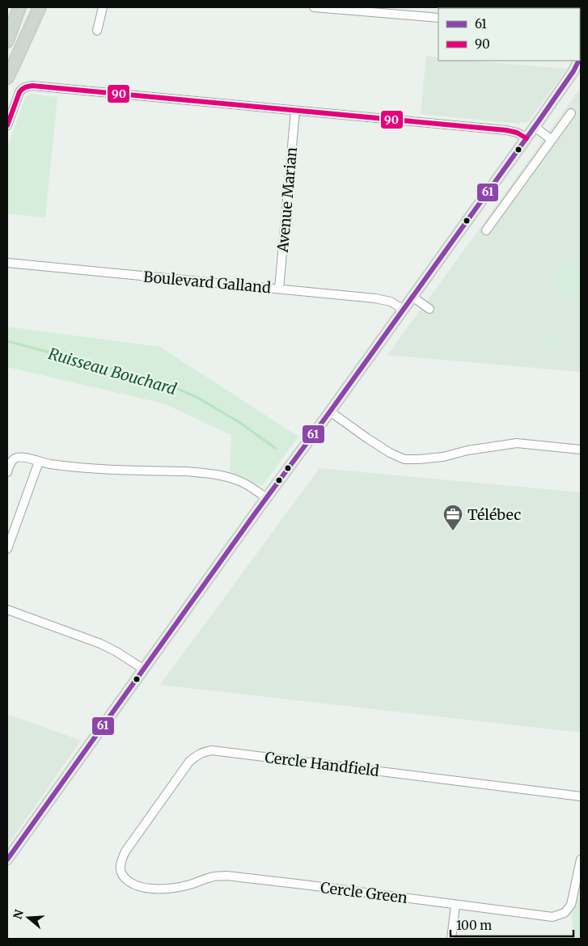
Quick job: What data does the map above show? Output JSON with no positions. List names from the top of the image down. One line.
{"streets":{"street":["Avenue Marian","Boulevard Galland","Cercle Handfield","Cercle Green"]},"crossings":[["Avenue Marian","Boulevard Galland"],["Cercle Handfield","Cercle Green"]],"water":["Ruisseau Bouchard"],"places":{"office":["Télébec"]},"lines":["transit line 61","transit line 90"],"legend":["61","90"],"scale_bar":"100 m","north":"left"}
